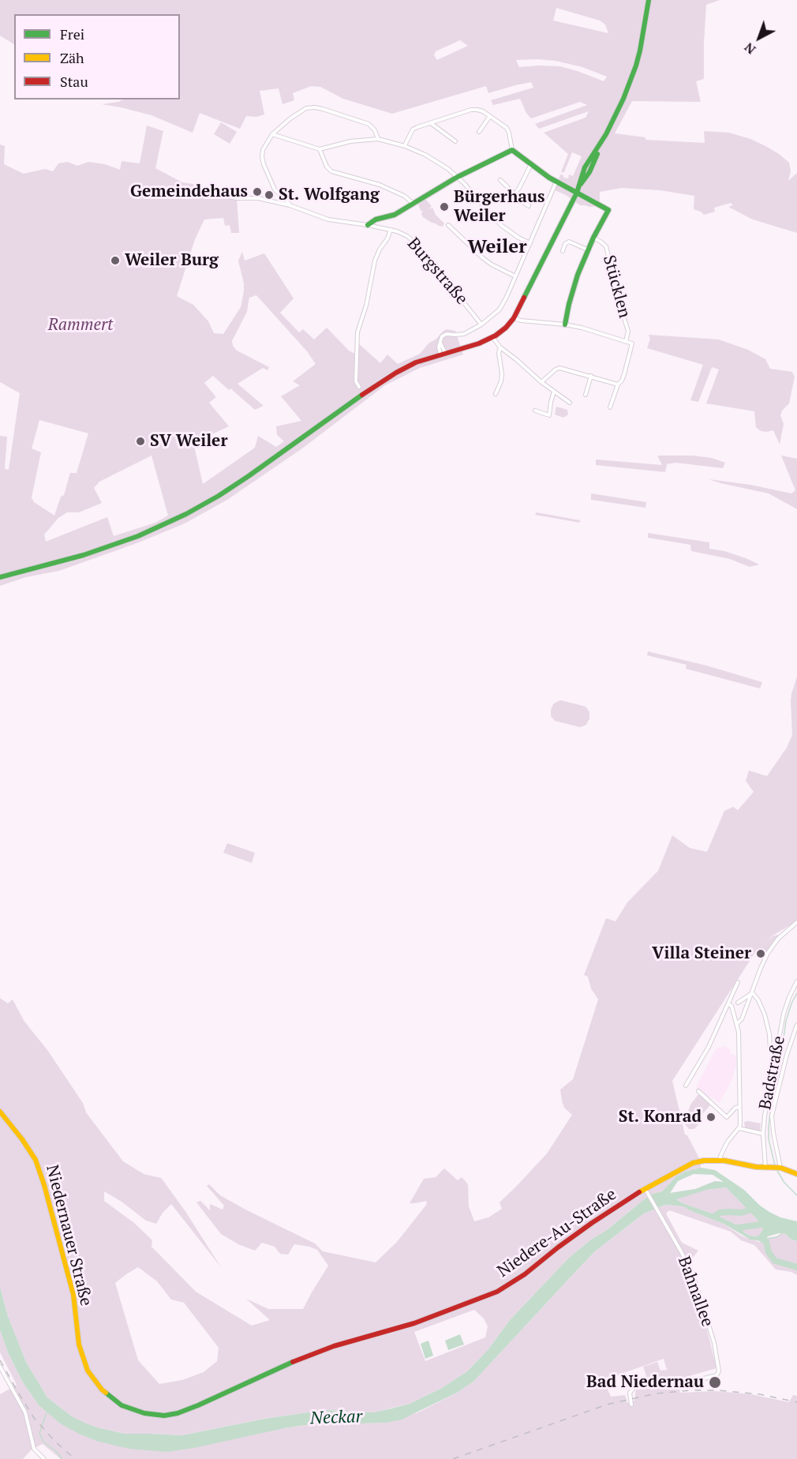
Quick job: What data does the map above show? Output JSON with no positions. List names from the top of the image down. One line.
{"streets":{"main road":["Niedere-Au-Straße","Niedernauer Straße"],"street":["Burgstraße","Stücklen","Badstraße","Bahnallee"]},"crossings":[["Badstraße","Niedere-Au-Straße"],["Niedere-Au-Straße","Niedernauer Straße"],["Niedere-Au-Straße","Bahnallee"]],"districts":["Weiler"],"water":["Neckar"],"parks":["Rammert"],"places":["Gemeindehaus","St. Wolfgang","Bürgerhaus Weiler","Weiler Burg","SV Weiler","Villa Steiner","St. Konrad","Bad Niedernau"],"legend":["Frei","Zäh","Stau"],"north":"bottom left"}
